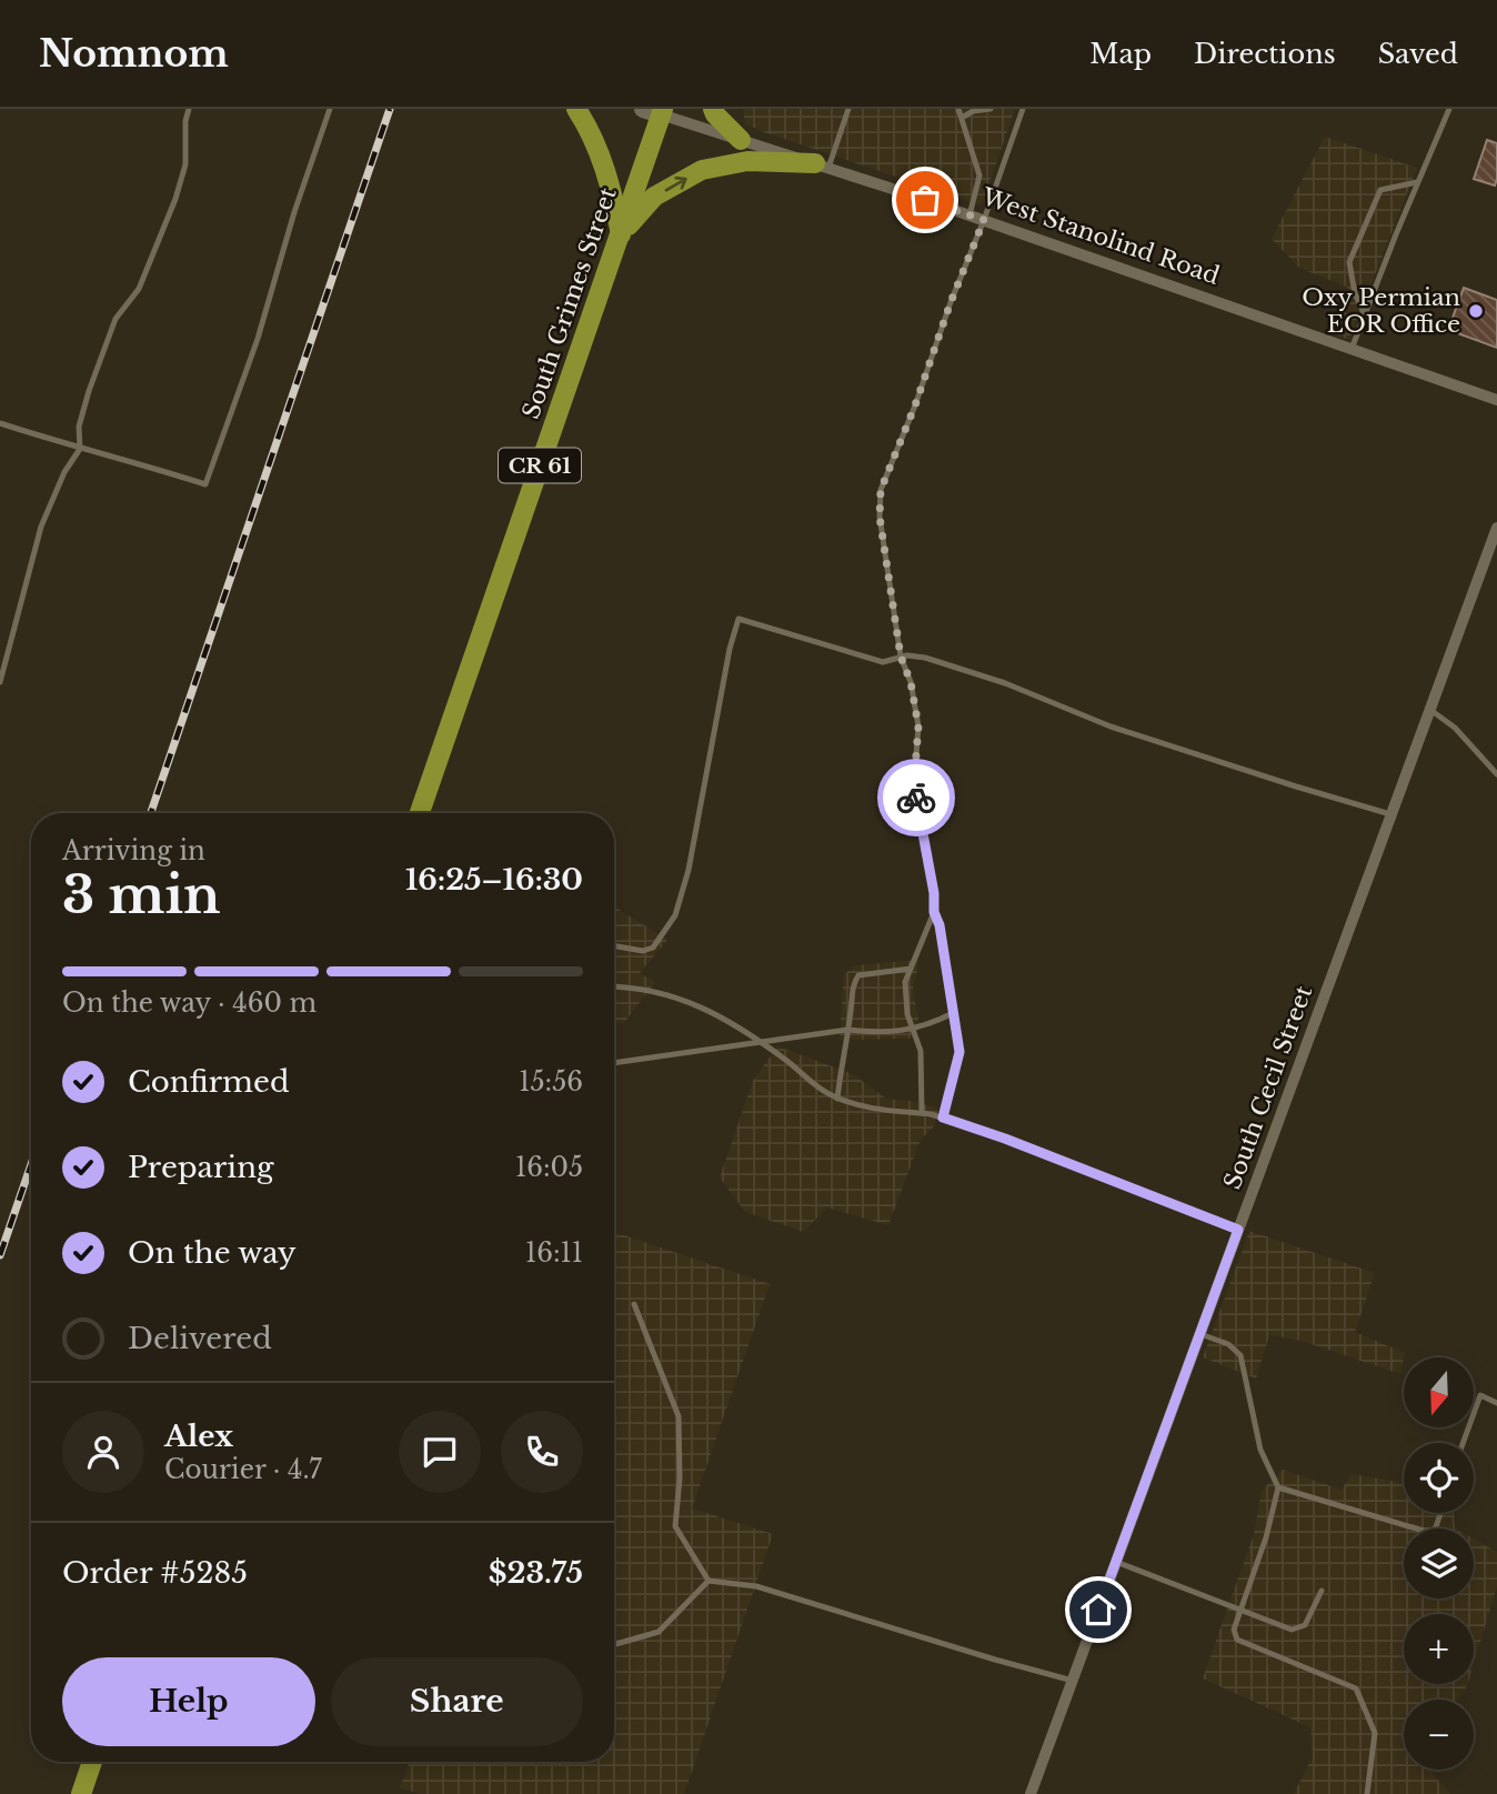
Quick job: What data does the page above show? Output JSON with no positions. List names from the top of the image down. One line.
{"streets":{"main road":["South Grimes Street","CR 61"],"street":["West Stanolind Road","South Cecil Street"]},"crossings":[["West Stanolind Road","South Grimes Street"]],"places":["Oxy Permian EOR Office"],"north":"bottom","page":{"header":"Nomnom","nav":["Map","Directions","Saved"],"heading":["3 min","Arriving in","16:25–16:30"],"panel":["Alex","Courier · 4.7","Order #5285","$23.75"],"bar":"On the way · 460 m","list":[["Confirmed","15:56"],["Preparing","16:05"],["On the way","16:11"],"Delivered"],"map_buttons":["+","−"],"buttons":["Help","Share"]}}
